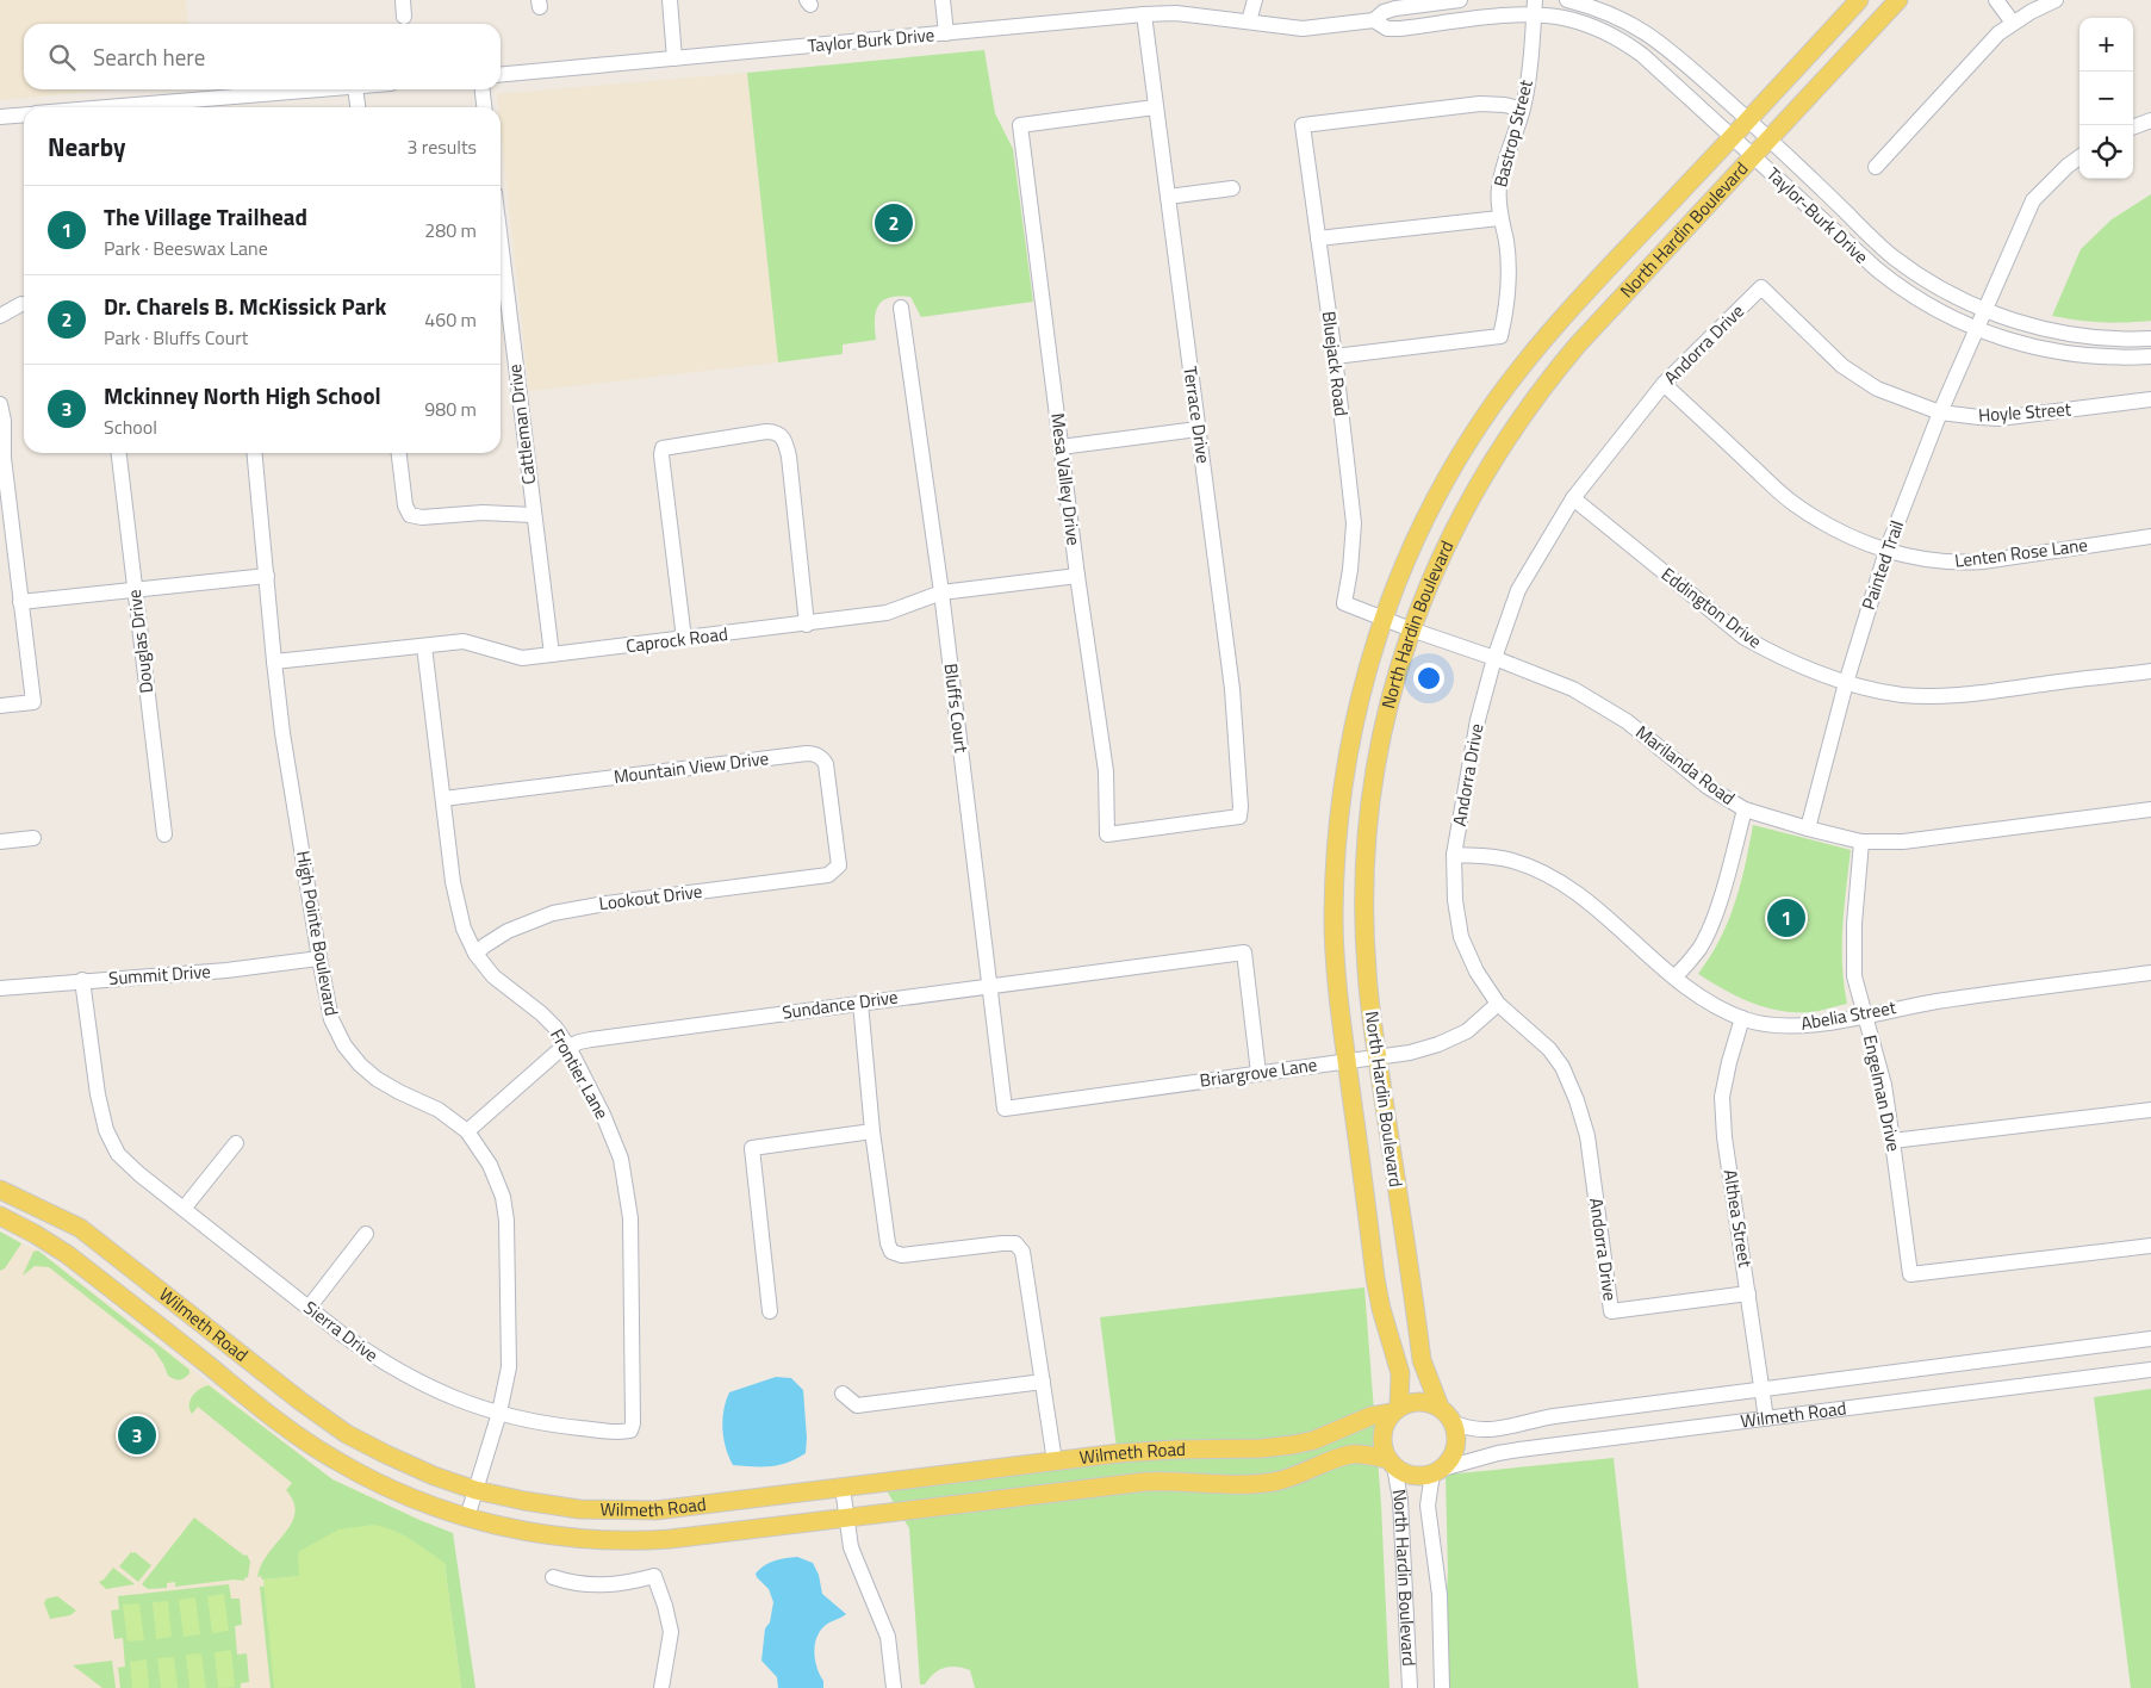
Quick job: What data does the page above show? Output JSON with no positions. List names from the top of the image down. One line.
{"streets":{"main road":["North Hardin Boulevard","Wilmeth Road"],"street":["Taylor Burk Drive","Bastrop Street","Taylor-Burk Drive","Andorra Drive","Bluejack Road","Hoyle Street","Terrace Drive","Cattleman Drive","Mesa Valley Drive","Lenten Rose Lane","Painted Trail","Eddington Drive","Caprock Road","Douglas Drive","Bluffs Court","Marilanda Road","Mountain View Drive","Lookout Drive","High Pointe Boulevard","Summit Drive","Sundance Drive","Abelia Street","Briargrove Lane","Frontier Lane","Engelman Drive","Althea Street","Sierra Drive"]},"crossings":[["Taylor Burk Drive","Taylor-Burk Drive"],["Taylor Burk Drive","Terrace Drive"],["Bastrop Street","Taylor-Burk Drive"],["Bastrop Street","Bluejack Road"],["Taylor-Burk Drive","North Hardin Boulevard"],["Taylor-Burk Drive","Painted Trail"],["North Hardin Boulevard","Marilanda Road"],["North Hardin Boulevard","Briargrove Lane"],["North Hardin Boulevard","Wilmeth Road"],["Andorra Drive","Hoyle Street"],["Andorra Drive","Lenten Rose Lane"],["Andorra Drive","Eddington Drive"],["Andorra Drive","Marilanda Road"],["Andorra Drive","Abelia Street"],["Andorra Drive","Briargrove Lane"],["Andorra Drive","Althea Street"],["Bluejack Road","Marilanda Road"],["Hoyle Street","Painted Trail"],["Terrace Drive","Mesa Valley Drive"],["Cattleman Drive","Caprock Road"],["Mesa Valley Drive","Caprock Road"],["Lenten Rose Lane","Painted Trail"],["Painted Trail","Eddington Drive"],["Painted Trail","Marilanda Road"],["Caprock Road","Bluffs Court"],["Caprock Road","High Pointe Boulevard"],["Caprock Road","Frontier Lane"],["Bluffs Court","Sundance Drive"],["Bluffs Court","Briargrove Lane"],["Marilanda Road","Engelman Drive"],["Mountain View Drive","Lookout Drive"],["Mountain View Drive","Frontier Lane"],["Lookout Drive","Frontier Lane"],["High Pointe Boulevard","Summit Drive"],["High Pointe Boulevard","Sundance Drive"],["High Pointe Boulevard","Wilmeth Road"],["High Pointe Boulevard","Sierra Drive"],["Summit Drive","Sierra Drive"],["Sundance Drive","Briargrove Lane"],["Sundance Drive","Frontier Lane"],["Abelia Street","Engelman Drive"],["Abelia Street","Althea Street"],["Frontier Lane","Sierra Drive"],["Althea Street","Wilmeth Road"]],"page":{"map_buttons":["+","−"],"search":"Search here","heading":["Nearby","3 results"],"list":[{"mark":"1","name":"The Village Trailhead","note":"Park · Beeswax Lane","value":"280 m"},{"mark":"2","name":"Dr. Charels B. McKissick Park","note":"Park · Bluffs Court","value":"460 m"},{"mark":"3","name":"Mckinney North High School","note":"School","value":"980 m"}],"pins":["2","1","3"]}}
